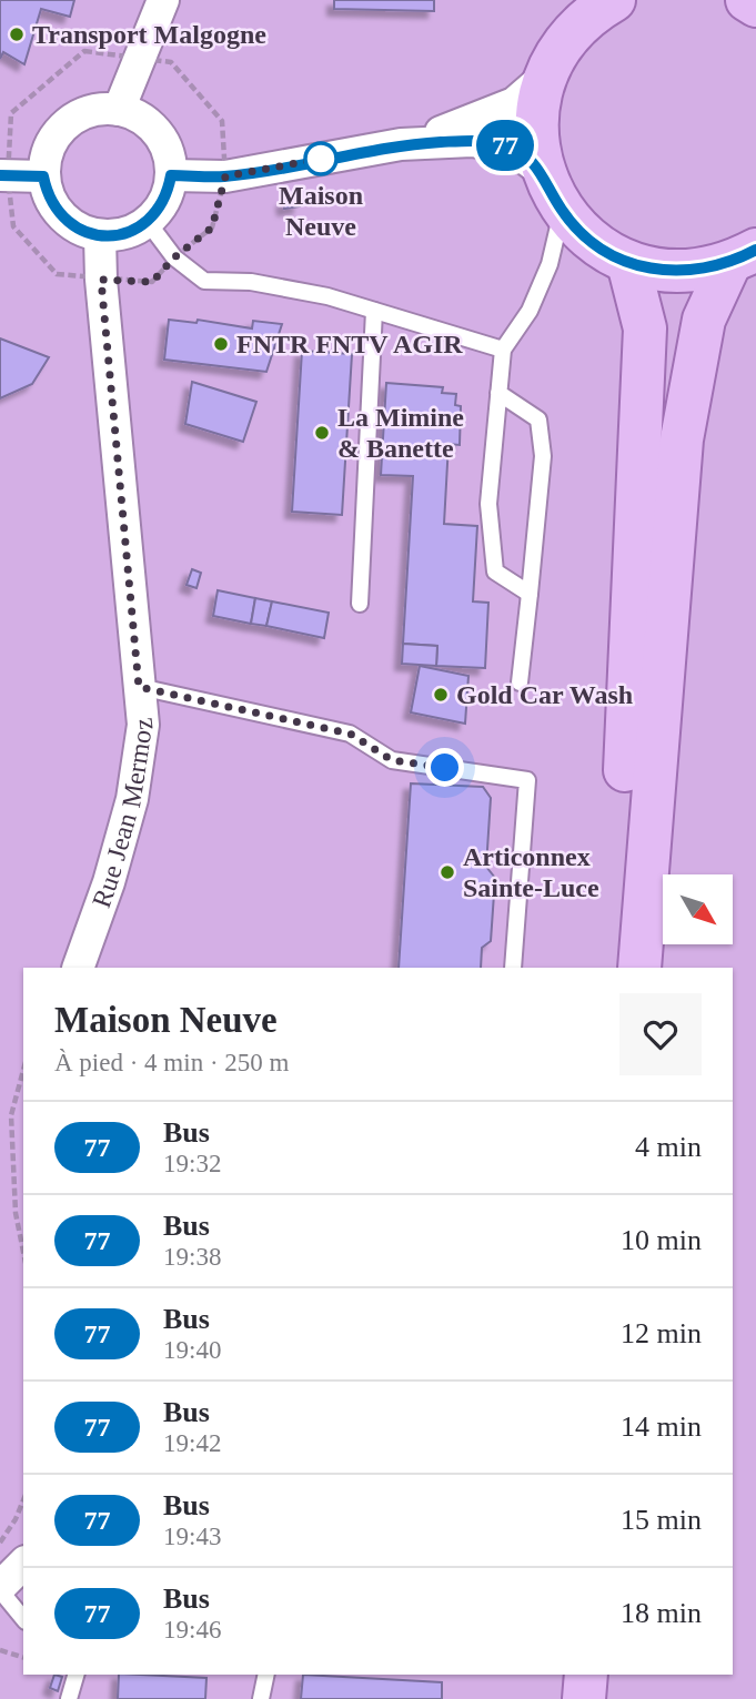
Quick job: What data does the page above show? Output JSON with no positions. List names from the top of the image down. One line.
{"streets":{"street":["Rue Jean Mermoz"]},"places":["Transport Malgogne","Maison Neuve","FNTR FNTV AGIR","La Mimine & Banette","Gold Car Wash","Articonnex Sainte-Luce"],"lines":["bus line 77"],"north":"bottom right","page":{"on_map":"77","heading":["Maison Neuve","À pied · 4 min · 250 m"],"list":[{"mark":"77","name":"Bus","note":"19:32","value":"4 min"},{"mark":"77","name":"Bus","note":"19:38","value":"10 min"},{"mark":"77","name":"Bus","note":"19:40","value":"12 min"},{"mark":"77","name":"Bus","note":"19:42","value":"14 min"},{"mark":"77","name":"Bus","note":"19:43","value":"15 min"},{"mark":"77","name":"Bus","note":"19:46","value":"18 min"}]}}
